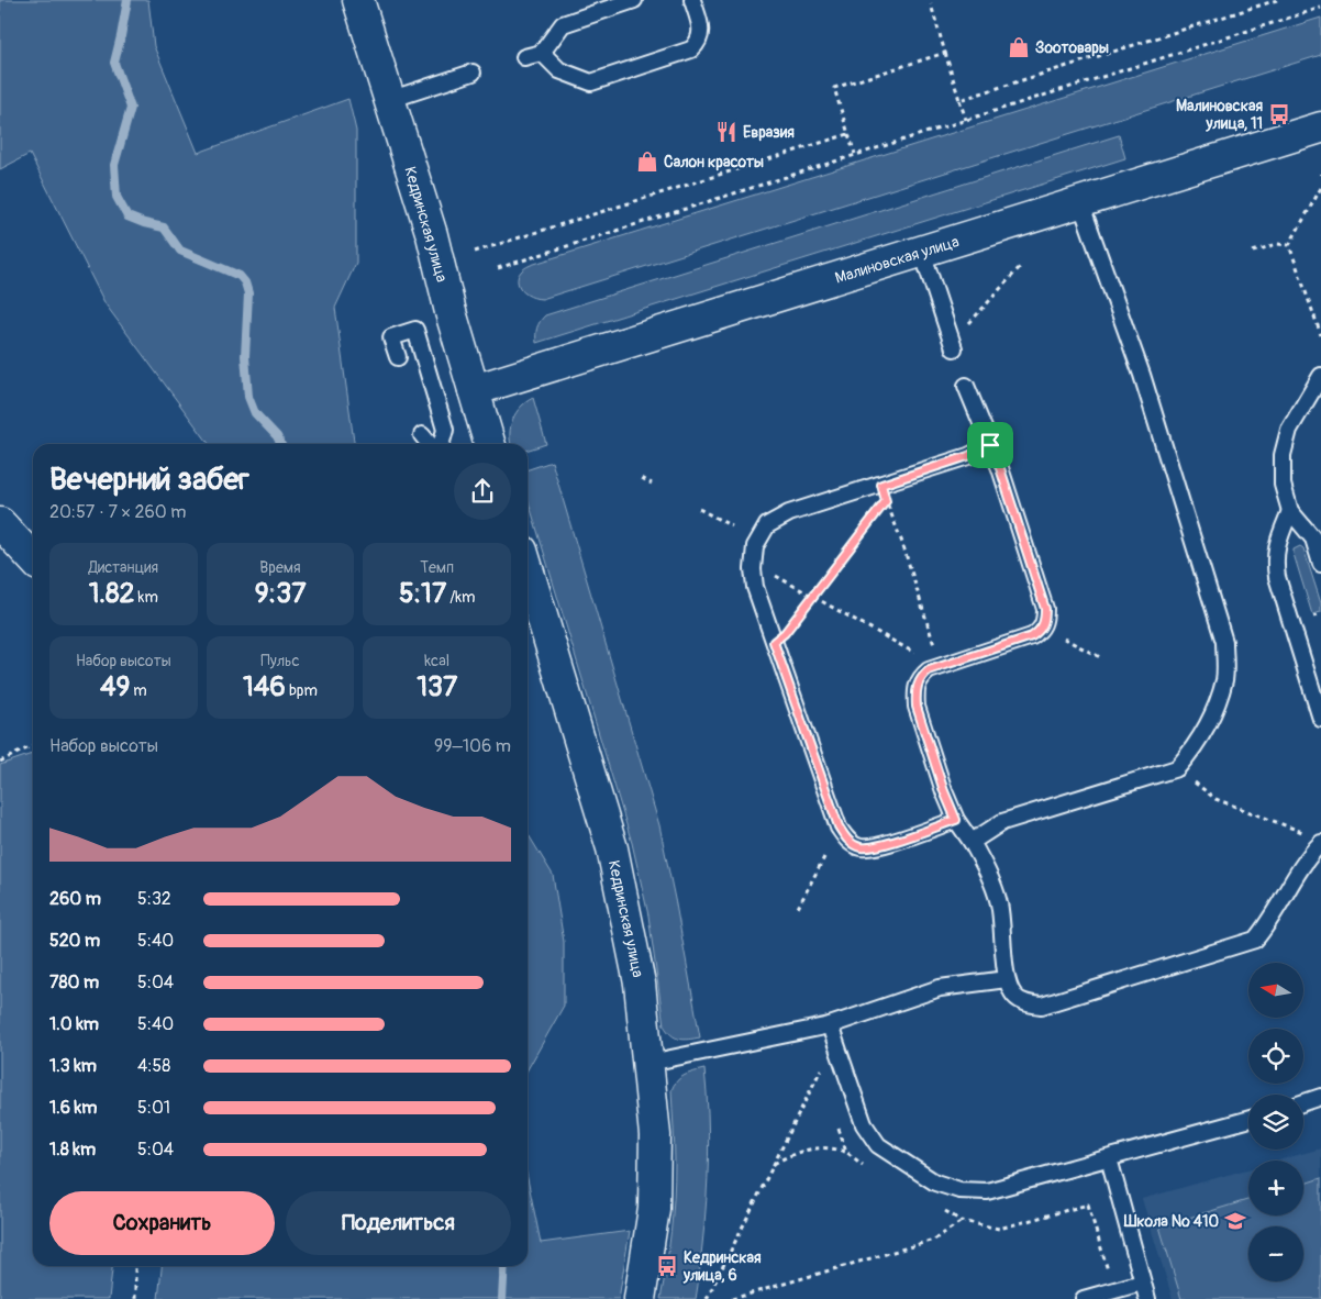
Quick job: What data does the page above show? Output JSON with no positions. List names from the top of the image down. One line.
{"streets":{"street":["Кедринская улица","Малиновская улица"]},"crossings":[["Кедринская улица","Малиновская улица"]],"places":{"shop":["Зоотовары","Салон красоты"],"bus stop":["Малиновская улица, 11","Кедринская улица, 6"],"restaurant":["Евразия"],"school or university":["Школа № 410"]},"north":"left","page":{"heading":["Вечерний забег","20:57 · 7 × 260 m"],"stats":[["Дистанция","1.82 km"],["Время","9:37"],["Темп","5:17 /km"],["Набор высоты","49 m"],["Пульс","146 bpm"],["kcal","137"]],"chart":["Набор высоты","99–106 m"],"list":[{"name":"260 m","note":"5:32"},{"name":"520 m","note":"5:40"},{"name":"780 m","note":"5:04"},{"name":"1.0 km","note":"5:40"},{"name":"1.3 km","note":"4:58"},{"name":"1.6 km","note":"5:01"},{"name":"1.8 km","note":"5:04"}],"map_buttons":["+","−"],"buttons":["Сохранить","Поделиться"]}}
